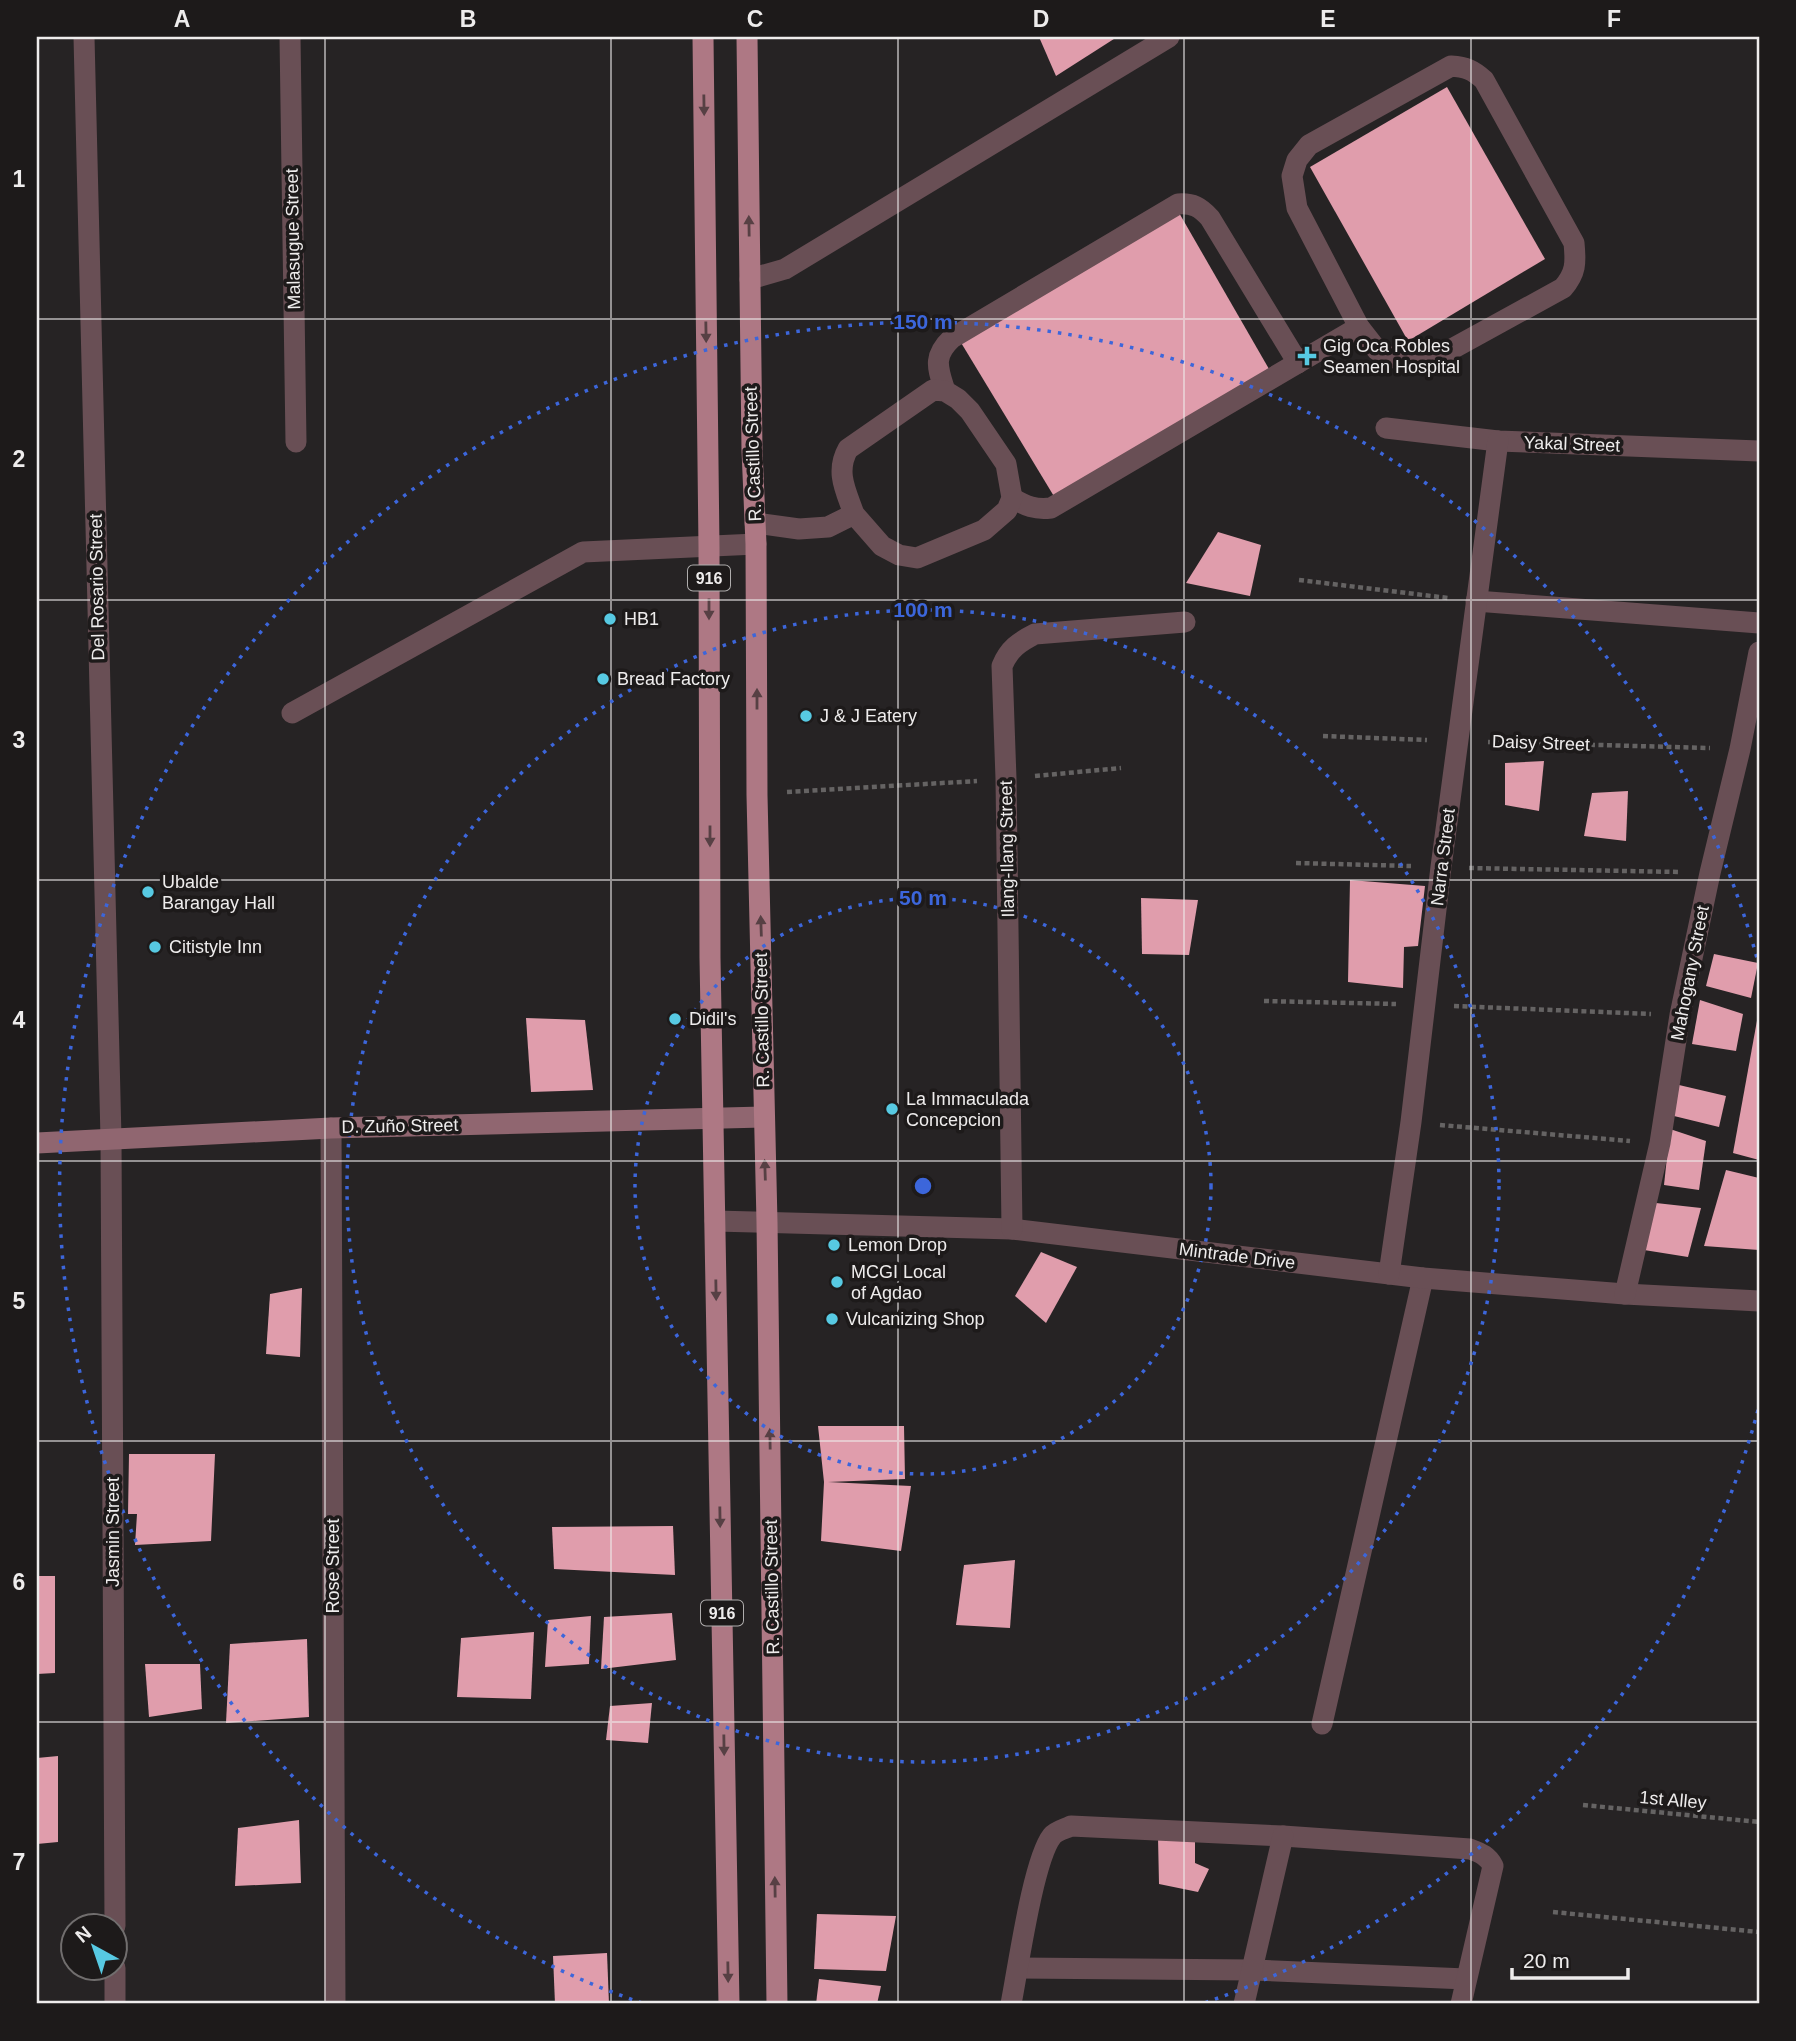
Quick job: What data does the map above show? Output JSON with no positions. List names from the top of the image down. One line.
{"streets":{"main road":["R. Castillo Street","916"],"street":["Malasugue Street","Yakal Street","Del Rosario Street","Ilang-Ilang Street","Narra Street","Mahogany Street","D. Zuño Street","Mintrade Drive","Jasmin Street","Rose Street"],"path":["Daisy Street","1st Alley"]},"crossings":[["Yakal Street","Narra Street"],["R. Castillo Street","D. Zuño Street"],["R. Castillo Street","Mintrade Drive"],["916","D. Zuño Street"],["916","Mintrade Drive"],["Del Rosario Street","D. Zuño Street"],["Del Rosario Street","Jasmin Street"],["Daisy Street","Narra Street"],["Daisy Street","Mahogany Street"],["Ilang-Ilang Street","Mintrade Drive"],["Narra Street","Mintrade Drive"],["Mahogany Street","Mintrade Drive"],["D. Zuño Street","Jasmin Street"],["D. Zuño Street","Rose Street"]],"places":{"health":["Gig Oca Robles Seamen Hospital"],"other":["HB1","Bread Factory","J & J Eatery","Ubalde Barangay Hall","Citistyle Inn","Didil's","La Immaculada Concepcion","Lemon Drop","MCGI Local of Agdao","Vulcanizing Shop"]},"scale_bar":"20 m","north":"top left","grid":{"columns":["A","B","C","D","E","F"],"rows":["1","2","3","4","5","6","7"]},"rings":["150 m","100 m","50 m"]}
